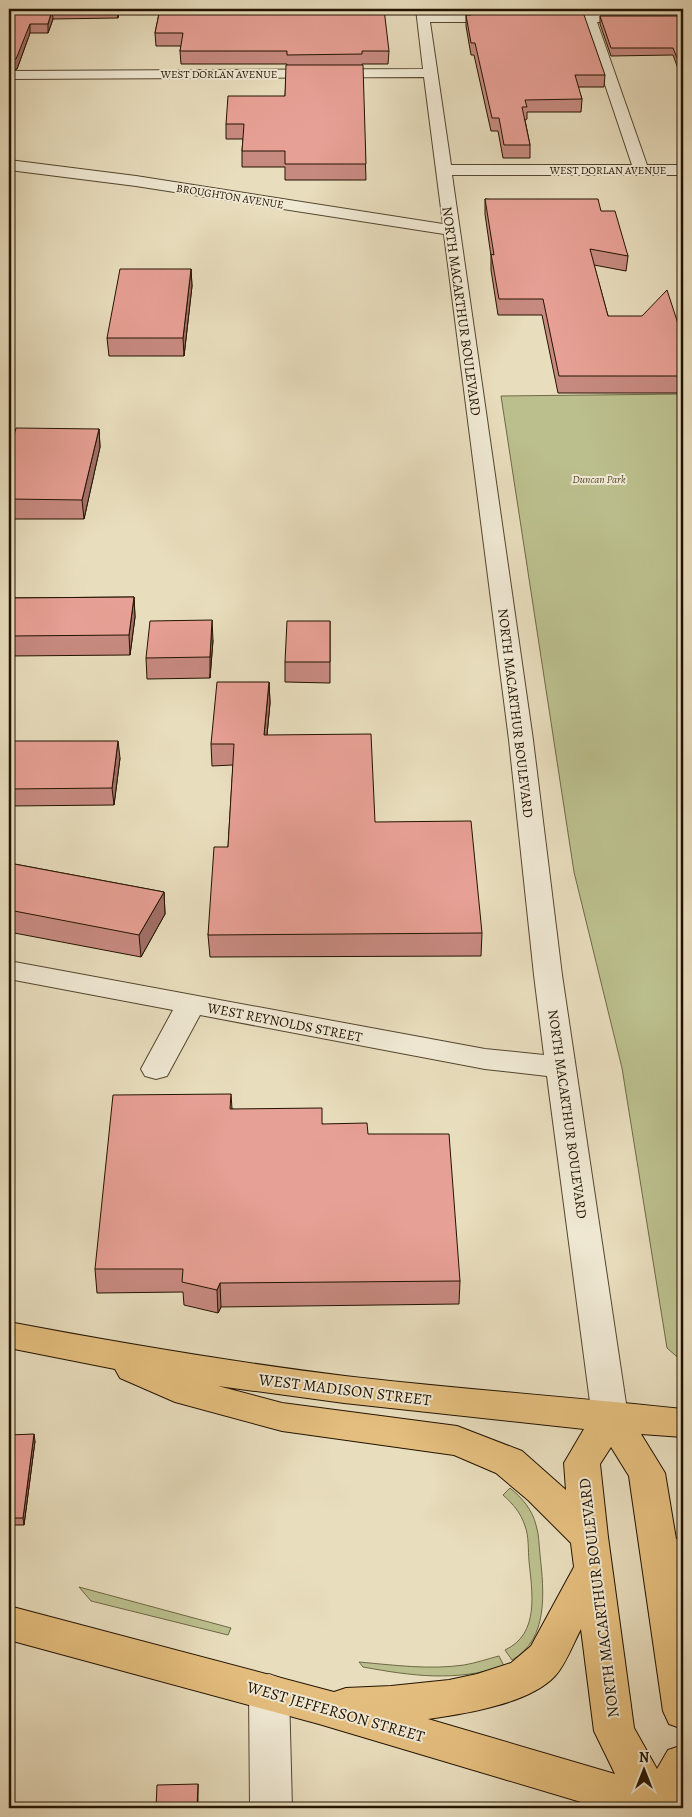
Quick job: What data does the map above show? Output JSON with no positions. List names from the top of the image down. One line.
{"streets":{"main road":["NORTH MACARTHUR BOULEVARD","WEST MADISON STREET","WEST JEFFERSON STREET"],"street":["WEST DORLAN AVENUE","BROUGHTON AVENUE","WEST REYNOLDS STREET"]},"crossings":[["WEST DORLAN AVENUE","NORTH MACARTHUR BOULEVARD"],["BROUGHTON AVENUE","NORTH MACARTHUR BOULEVARD"],["NORTH MACARTHUR BOULEVARD","WEST REYNOLDS STREET"],["NORTH MACARTHUR BOULEVARD","WEST MADISON STREET"],["NORTH MACARTHUR BOULEVARD","WEST JEFFERSON STREET"]],"parks":["Duncan Park"],"north":"top"}
